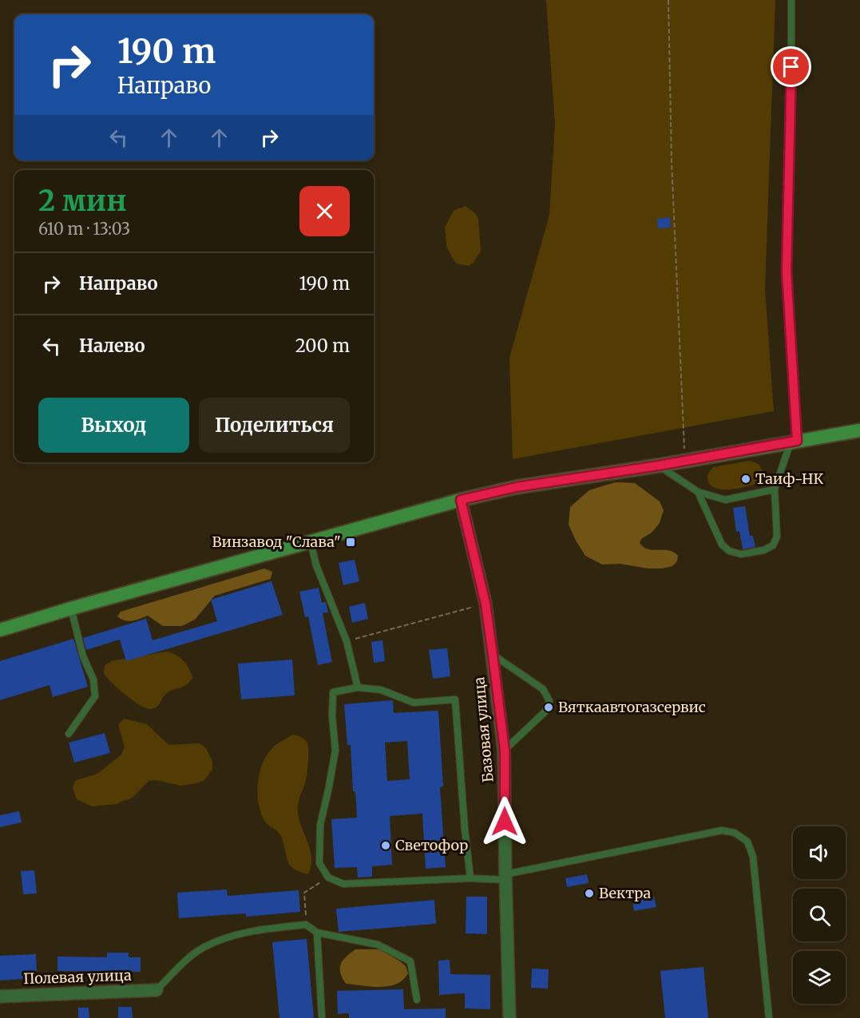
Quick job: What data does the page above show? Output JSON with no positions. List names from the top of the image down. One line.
{"streets":{"street":["Базовая улица","Полевая улица"]},"places":{"other":["Таиф-НК","Вяткаавтогазсервис","Светофор","Вектра"],"transit":["Винзавод \"Слава\""]},"page":{"turn":["190 m","Направо"],"heading":["2 мин","610 m · 13:03"],"list":[{"name":"Направо","value":"190 m"},{"name":"Налево","value":"200 m"}],"buttons":["Выход","Поделиться"]}}
